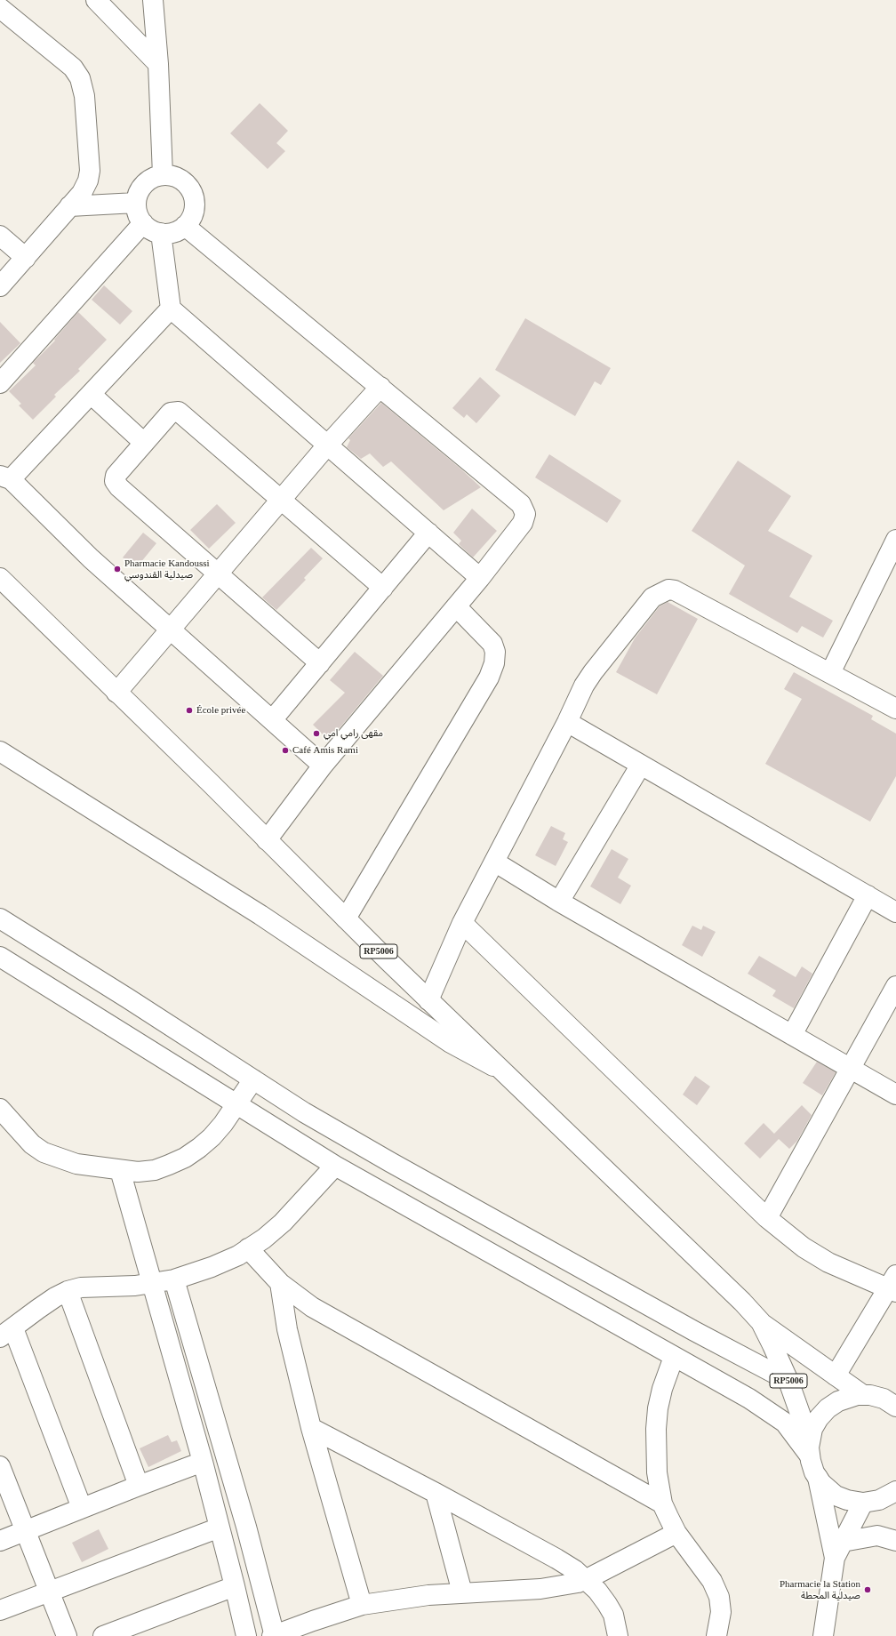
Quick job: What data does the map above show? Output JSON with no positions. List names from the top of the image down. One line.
{"streets":{"street":["RP5006"]},"places":["Pharmacie Kandoussi صيدلية القندوسي","École privée","مقهى رامي امي","Café Amis Rami","Pharmacie la Station صيدلية المحطة"]}
